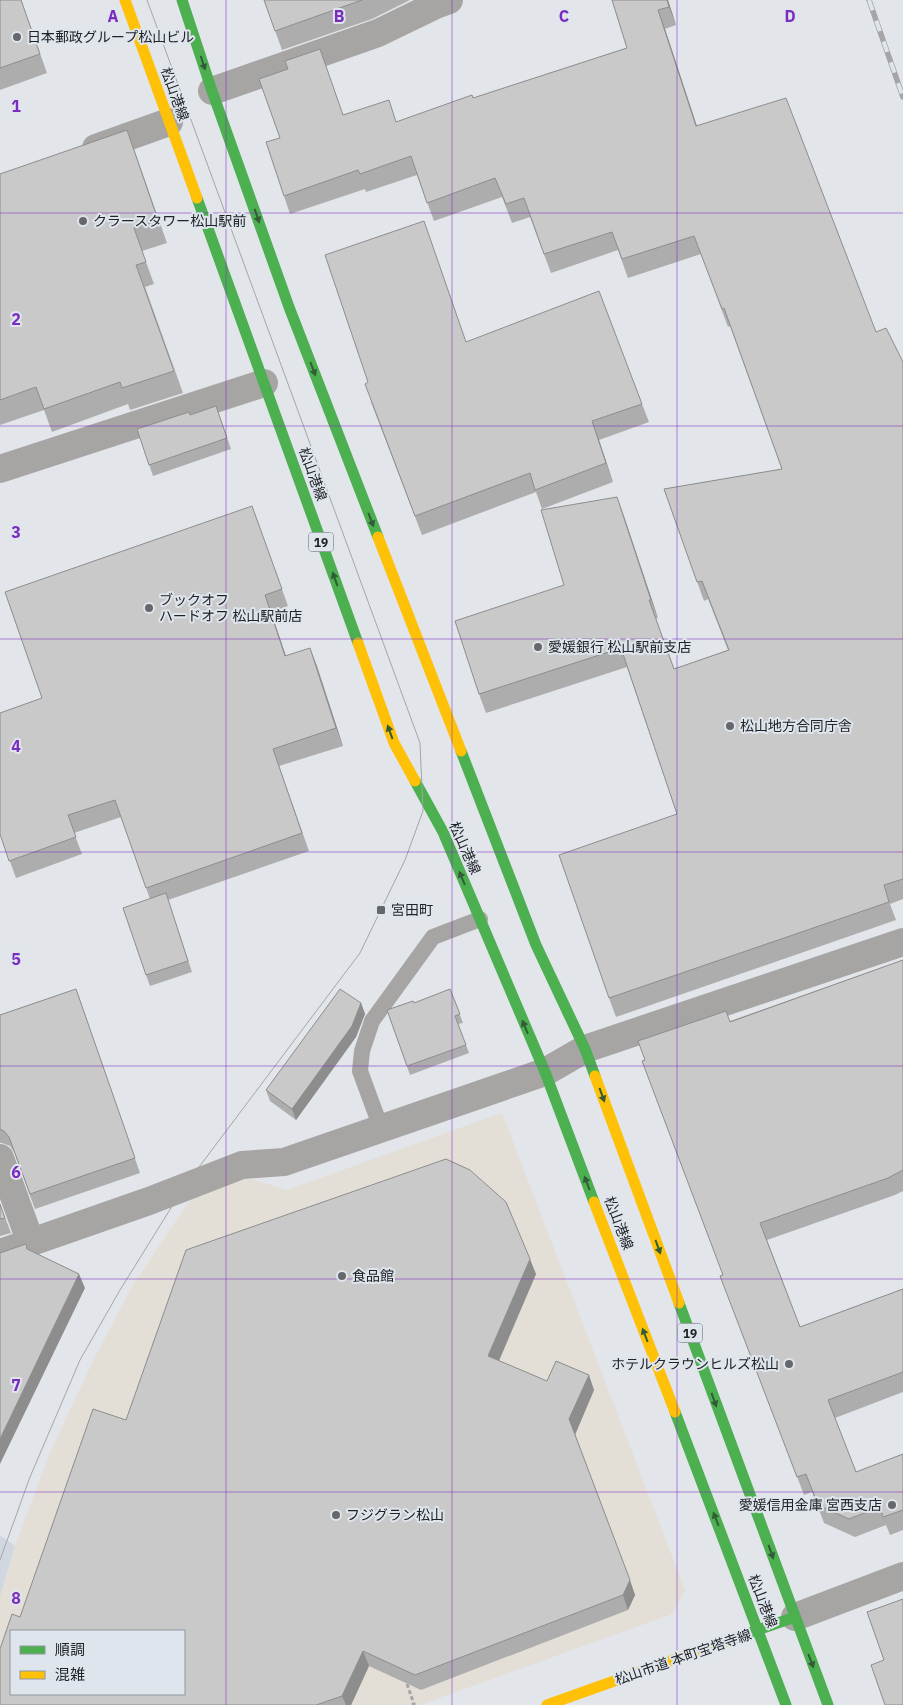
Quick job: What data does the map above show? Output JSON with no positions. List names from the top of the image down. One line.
{"streets":{"main road":["松山港線","19","松山市道 本町宝塔寺線"]},"crossings":[["松山港線","松山市道 本町宝塔寺線"]],"places":{"other":["日本郵政グループ松山ビル","クラースタワー松山駅前","ブックオフ ハードオフ 松山駅前店","愛媛銀行 松山駅前支店","松山地方合同庁舎","食品館","ホテルクラウンヒルズ松山","愛媛信用金庫 宮西支店","フジグラン松山"],"transit":["宮田町"]},"legend":["順調","混雑"],"grid":{"columns":["A","B","C","D"],"rows":["1","2","3","4","5","6","7","8"]}}
